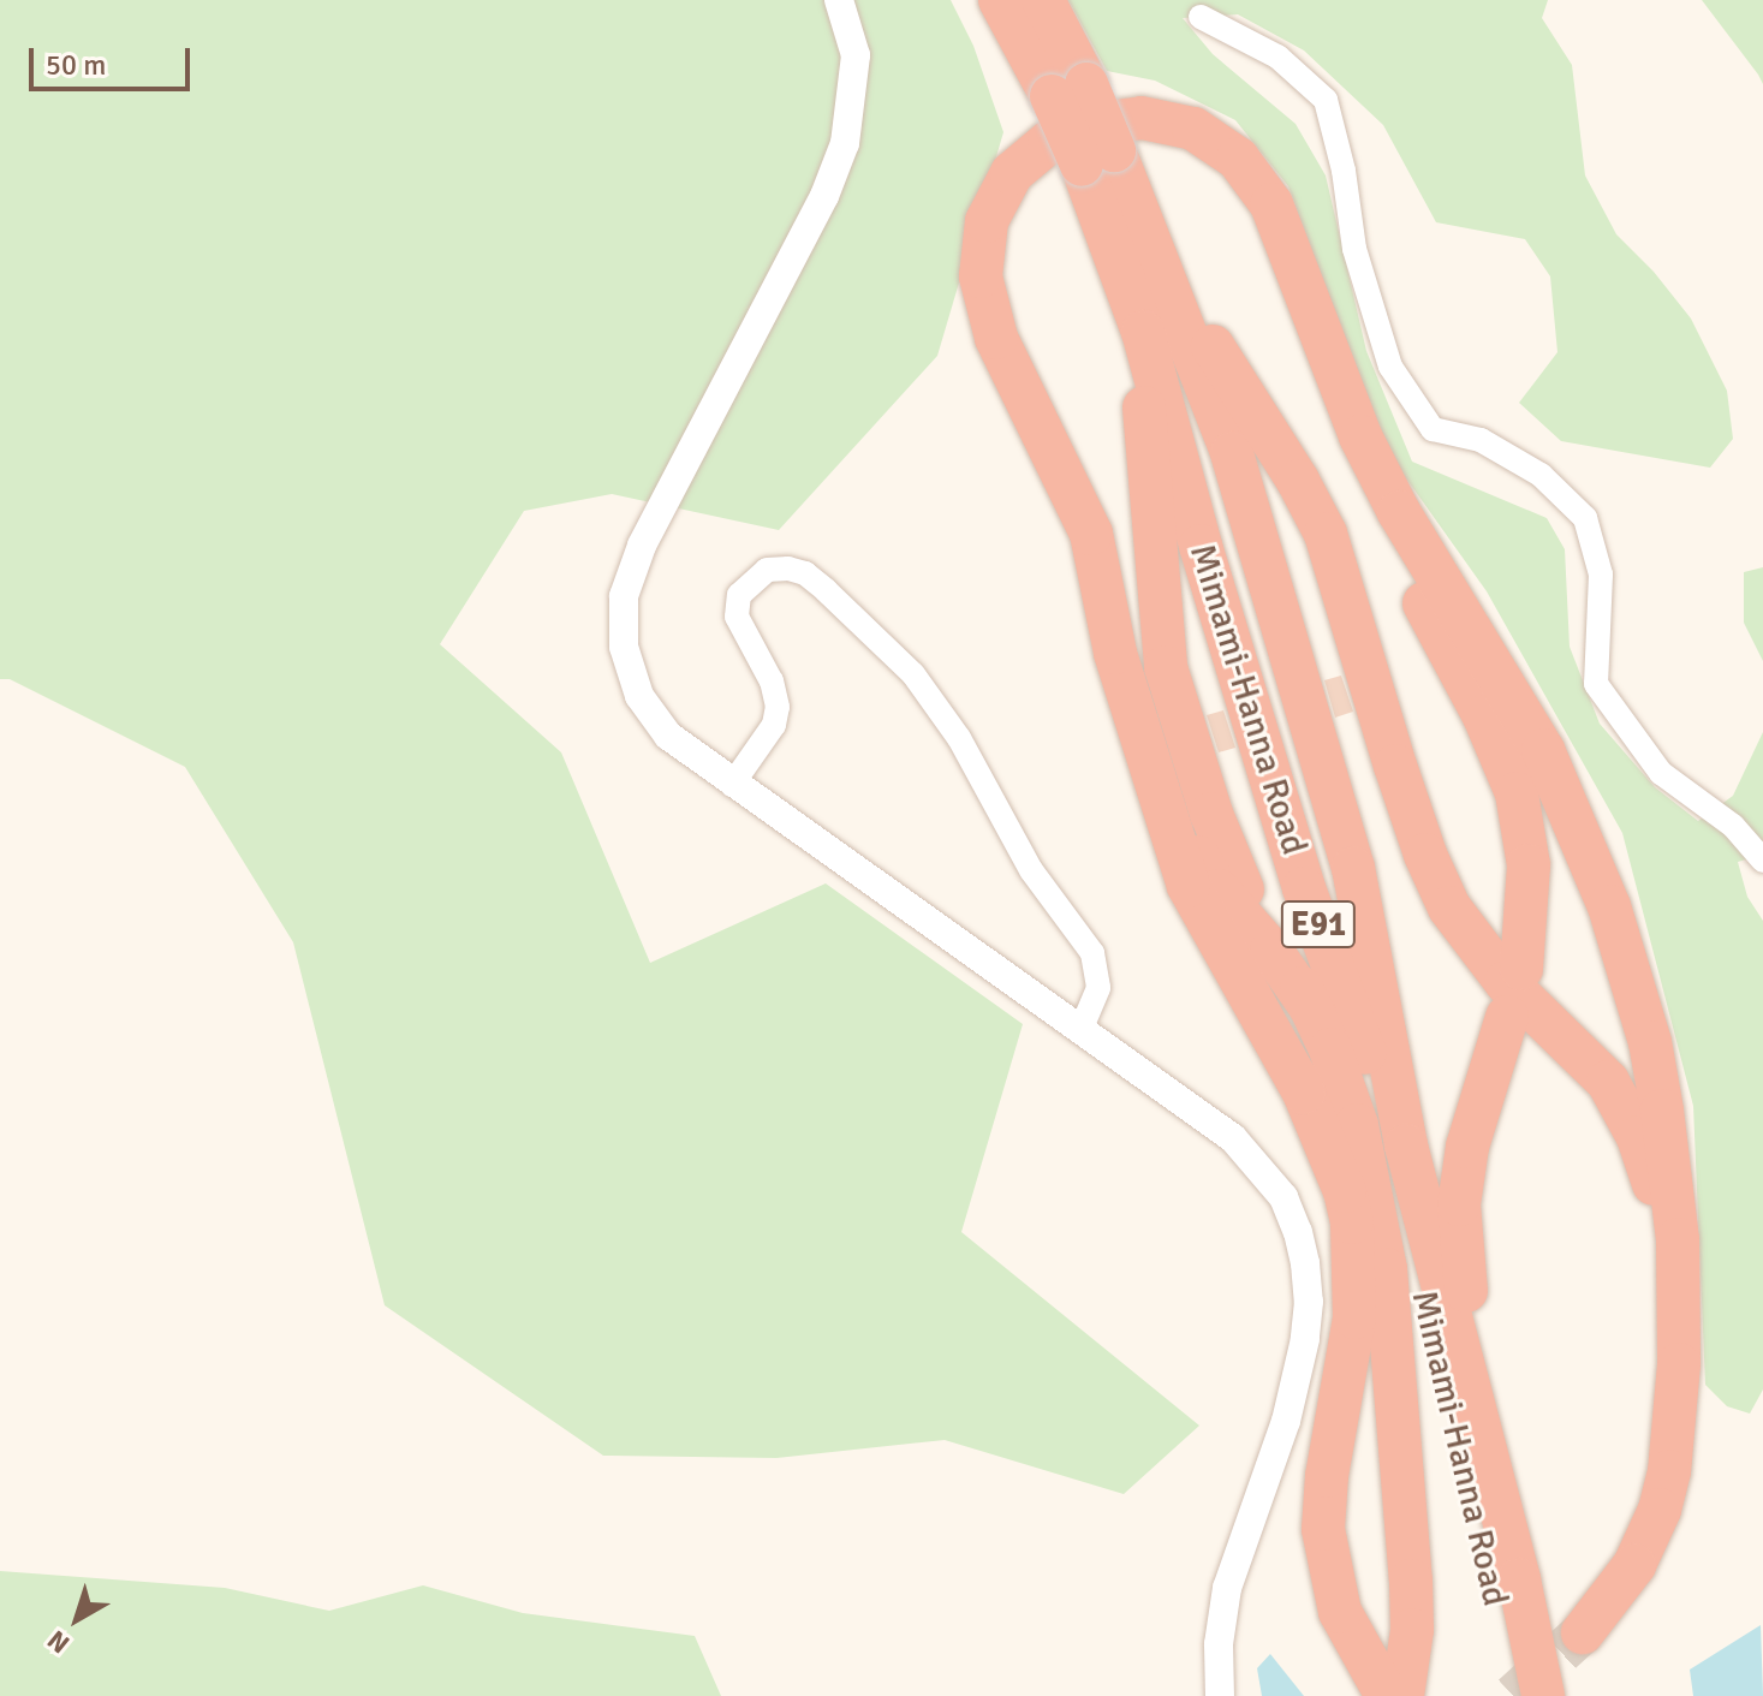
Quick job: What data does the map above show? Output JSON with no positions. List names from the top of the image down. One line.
{"streets":{"highway":["Mimami-Hanna Road","E91"]},"crossings":[["Mimami-Hanna Road","E91"]],"scale_bar":"50 m","north":"bottom left"}
